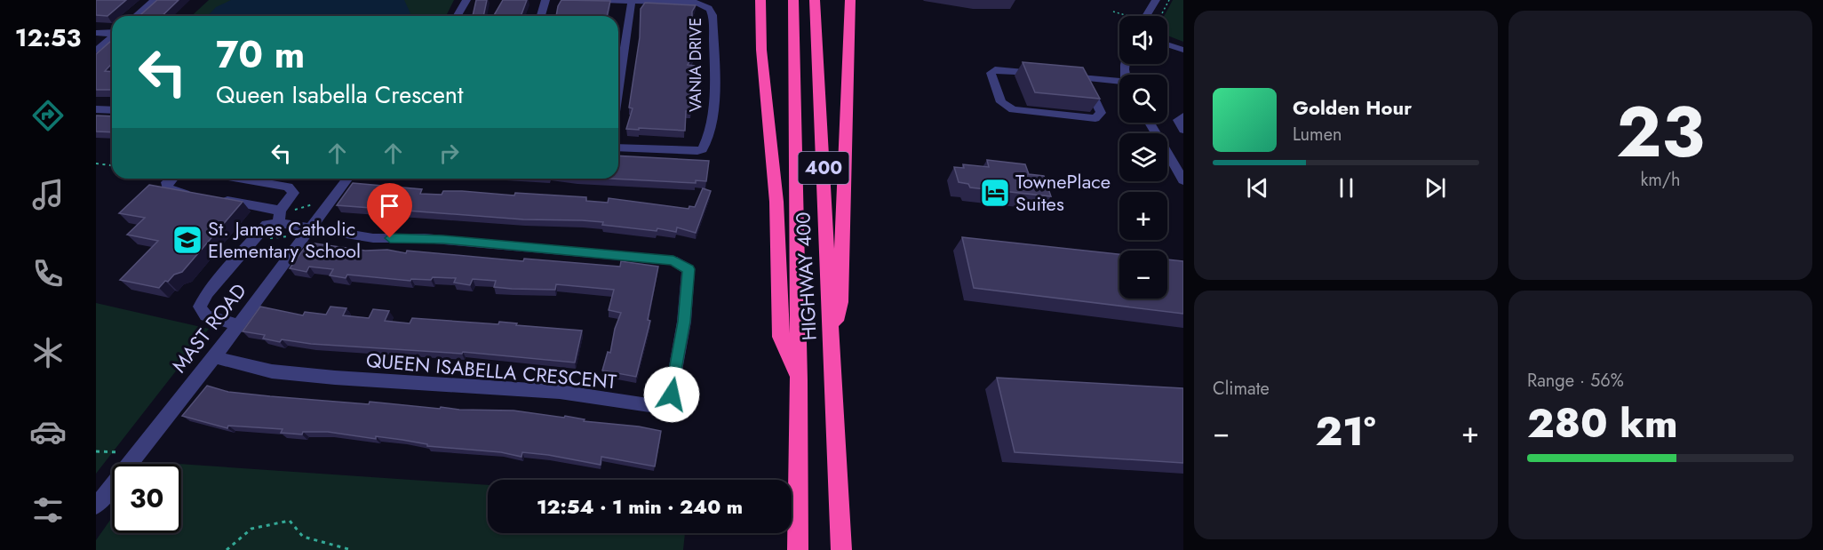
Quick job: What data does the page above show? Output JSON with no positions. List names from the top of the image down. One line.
{"streets":{"highway":["400","HIGHWAY 400"],"street":["VANIA DRIVE","MAST ROAD","QUEEN ISABELLA CRESCENT"]},"crossings":[["MAST ROAD","QUEEN ISABELLA CRESCENT"]],"places":{"hotel":["TownePlace Suites"],"school or university":["St. James Catholic Elementary School"]},"page":{"tabs":"12:53","tile":[["23","km/h"],"Climate",["Range · 56%","280 km"]],"map_buttons":["+","−"],"turn":["70 m","Queen Isabella Crescent"],"song":["Golden Hour","Lumen"],"heat":["−","21°","+"],"limit":"30","trip":"12:54 · 1 min · 240 m"}}
